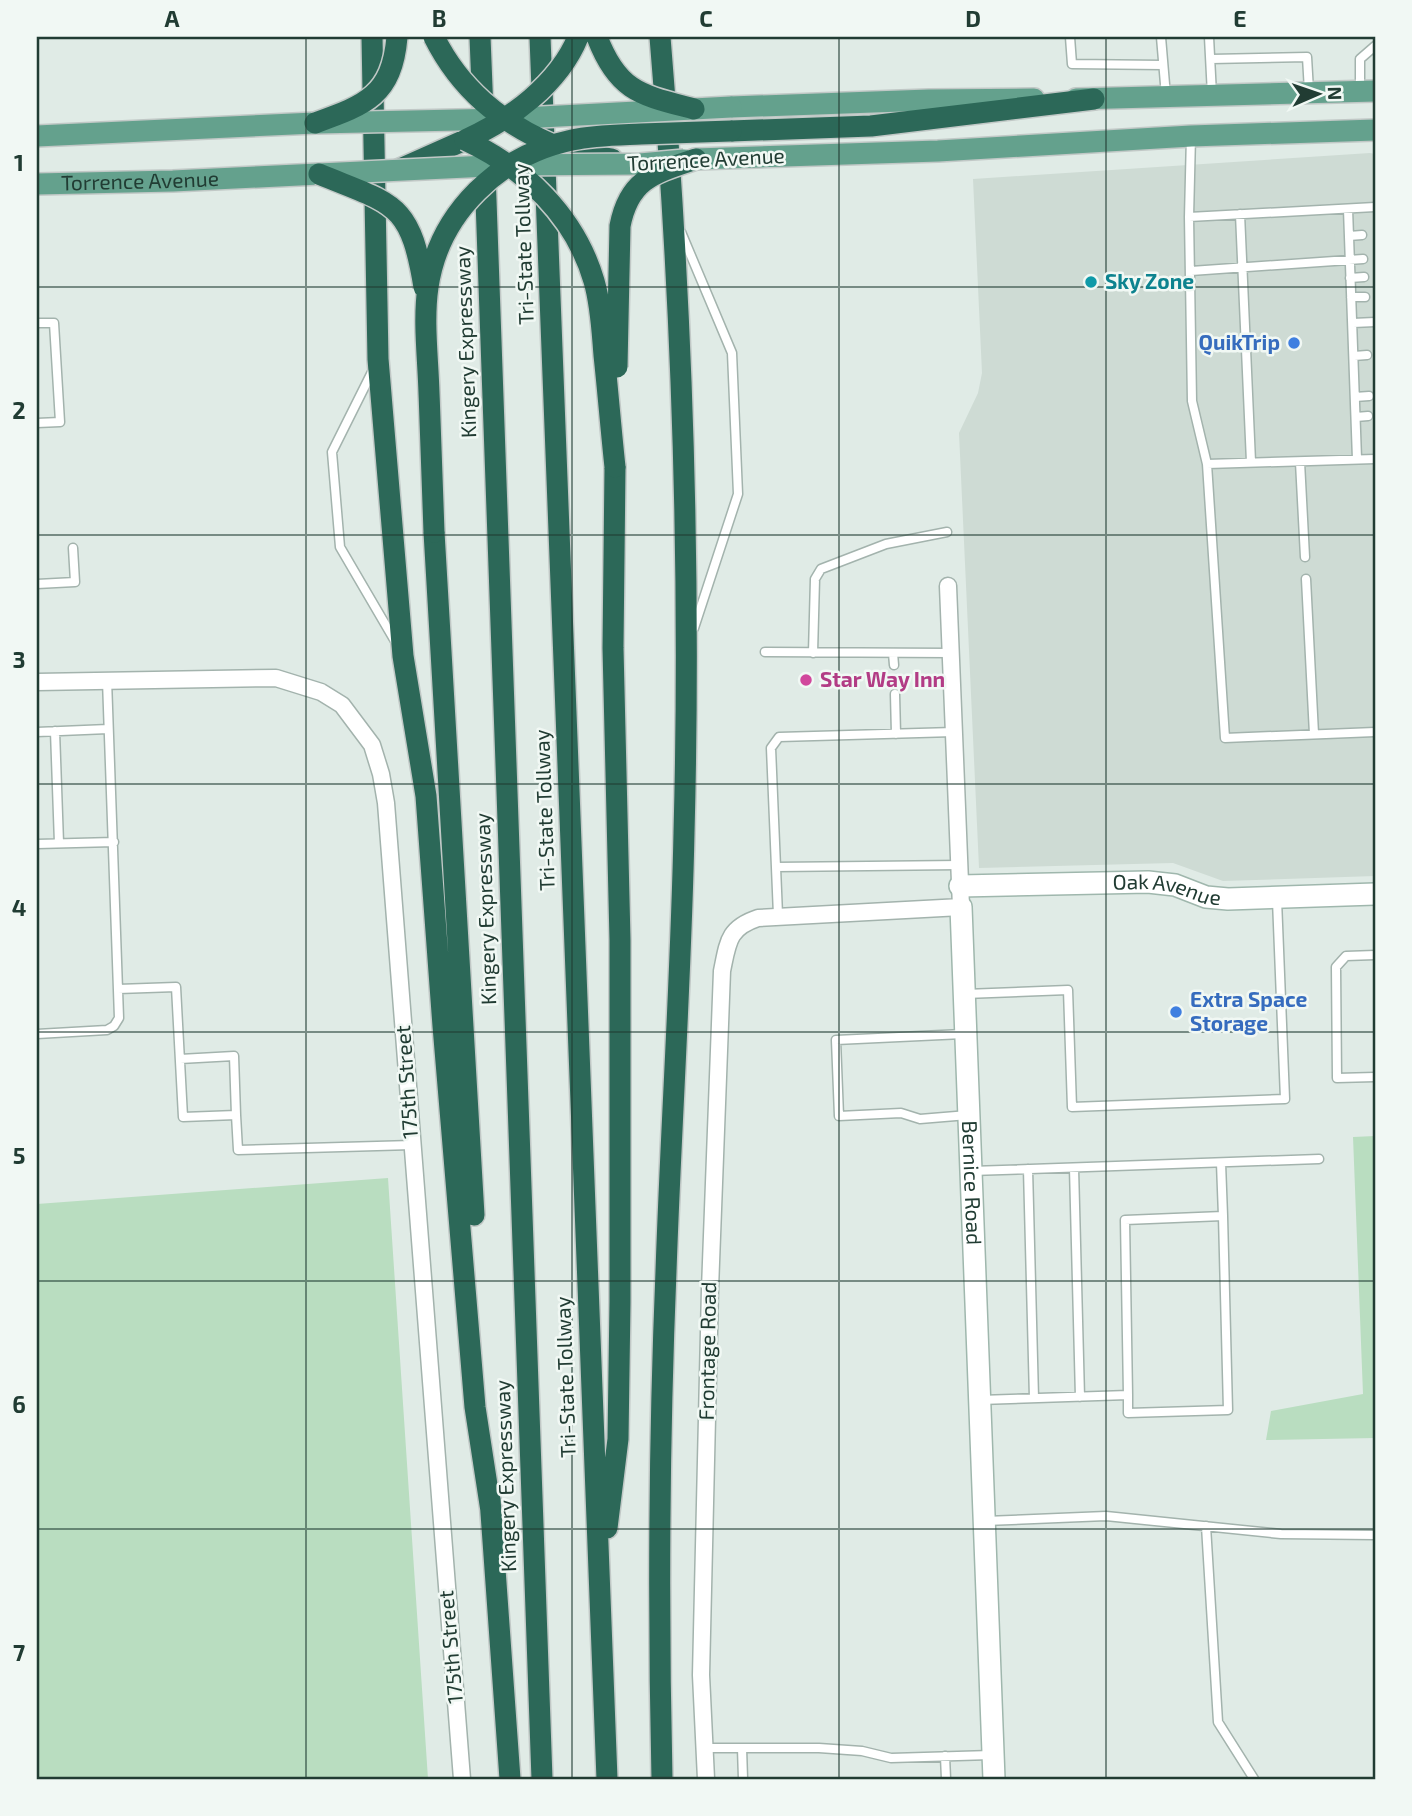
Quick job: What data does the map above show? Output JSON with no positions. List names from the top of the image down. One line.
{"streets":{"highway":["Tri-State Tollway","Kingery Expressway"],"main road":["Torrence Avenue"],"street":["Oak Avenue","175th Street","Bernice Road","Frontage Road"]},"crossings":[["Oak Avenue","Bernice Road"],["Oak Avenue","Frontage Road"]],"places":["Sky Zone","QuikTrip","Star Way Inn","Extra Space Storage"],"north":"right","grid":{"columns":["A","B","C","D","E"],"rows":["1","2","3","4","5","6","7"]}}
